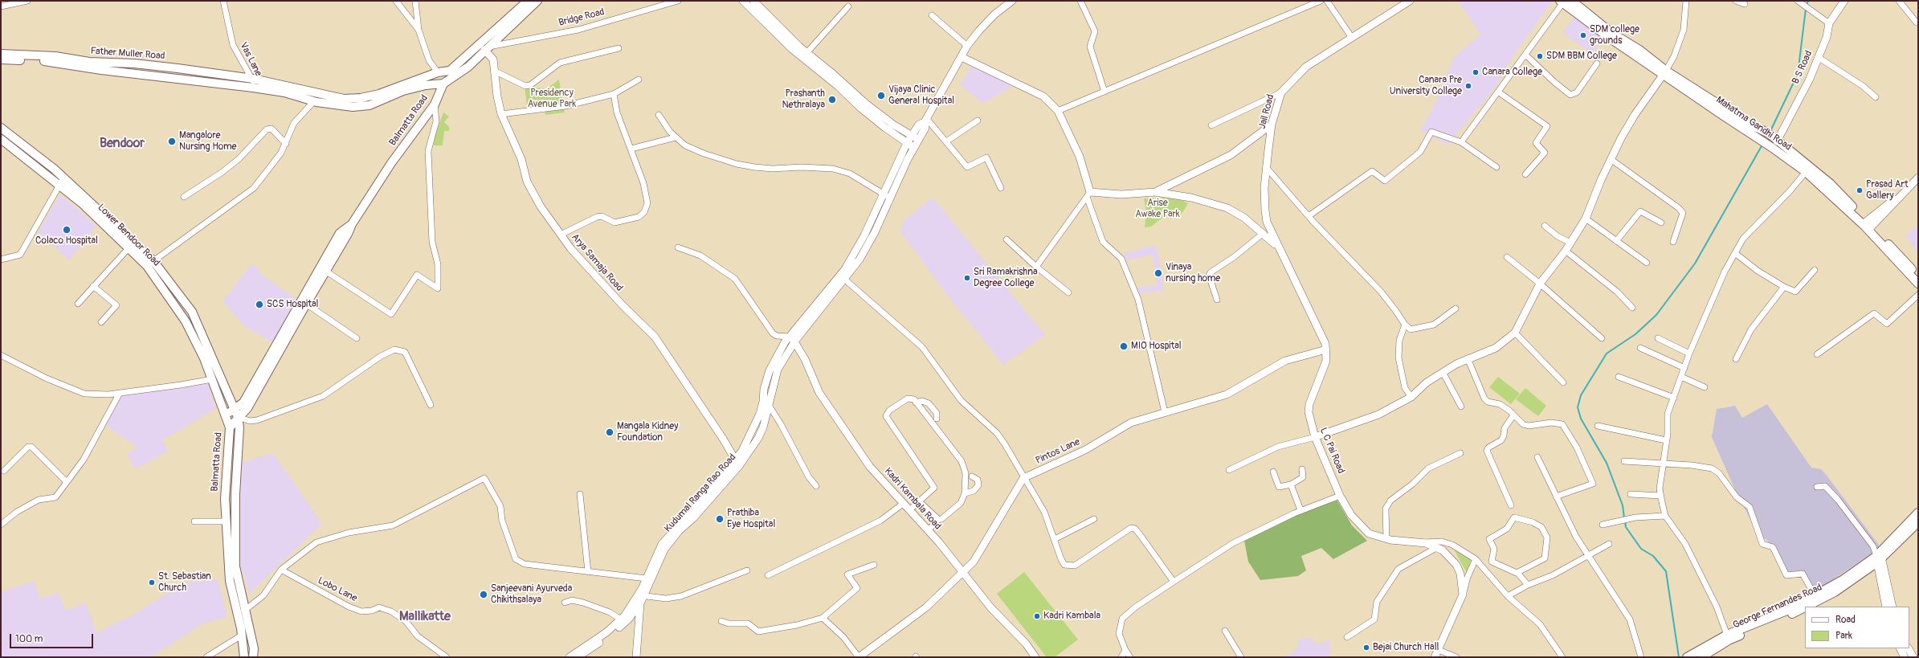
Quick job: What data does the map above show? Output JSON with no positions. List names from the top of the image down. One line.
{"streets":{"main road":["Father Muller Road","Balmatta Road","Mahatma Gandhi Road","Lower Bendoor Road","George Fernandes Road"],"street":["Bridge Road","Vas Lane","B S Road","Jail Road","Arya Samaja Road","L C Pai Road","Pintos Lane","Kudumal Ranga Rao Road","Kadri Kambala Road","Lobo Lane"]},"crossings":[["Bridge Road","Arya Samaja Road"],["Father Muller Road","Vas Lane"],["B S Road","Mahatma Gandhi Road"],["Jail Road","L C Pai Road"],["Balmatta Road","Lower Bendoor Road"],["Arya Samaja Road","Kudumal Ranga Rao Road"],["L C Pai Road","Pintos Lane"],["Kudumal Ranga Rao Road","Kadri Kambala Road"]],"districts":["Bendoor","Mallikatte"],"parks":["Presidency Avenue Park","Arise Awake Park"],"places":["SDM college grounds","SDM BBM College","Canara College","Canara Pre University College","Vijaya Clinic General Hospital","Prashanth Nethralaya","Mangalore Nursing Home","Prasad Art Gallery","Colaco Hospital","Vinaya nursing home","Sri Ramakrishna Degree College","SCS Hospital","MIO Hospital","Mangala Kidney Foundation","Prathiba Eye Hospital","St. Sebastian Church","Sanjeevani Ayurveda Chikithsalaya","Kadri Kambala","Bejai Church Hall"],"legend":["Road","Park"],"scale_bar":"100 m"}
